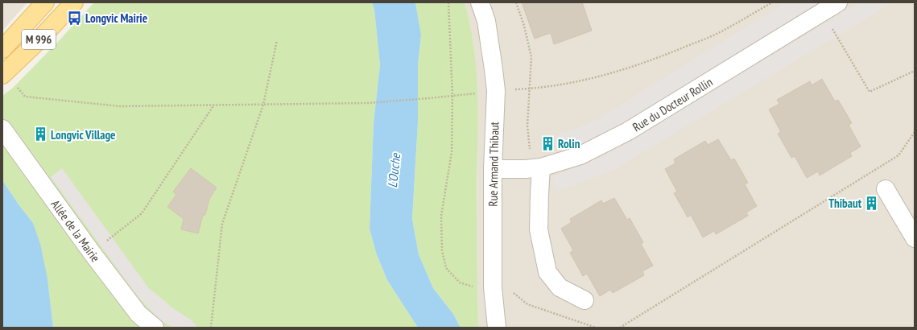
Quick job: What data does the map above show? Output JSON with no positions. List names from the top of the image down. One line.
{"streets":{"main road":["M 996"],"street":["Rue du Docteur Rollin","Rue Armand Thibaut","Allée de la Mairie"]},"crossings":[["Rue du Docteur Rollin","Rue Armand Thibaut"]],"water":["L'Ouche"],"places":{"bus stop":["Longvic Mairie"],"building":["Longvic Village","Rolin","Thibaut"]}}
